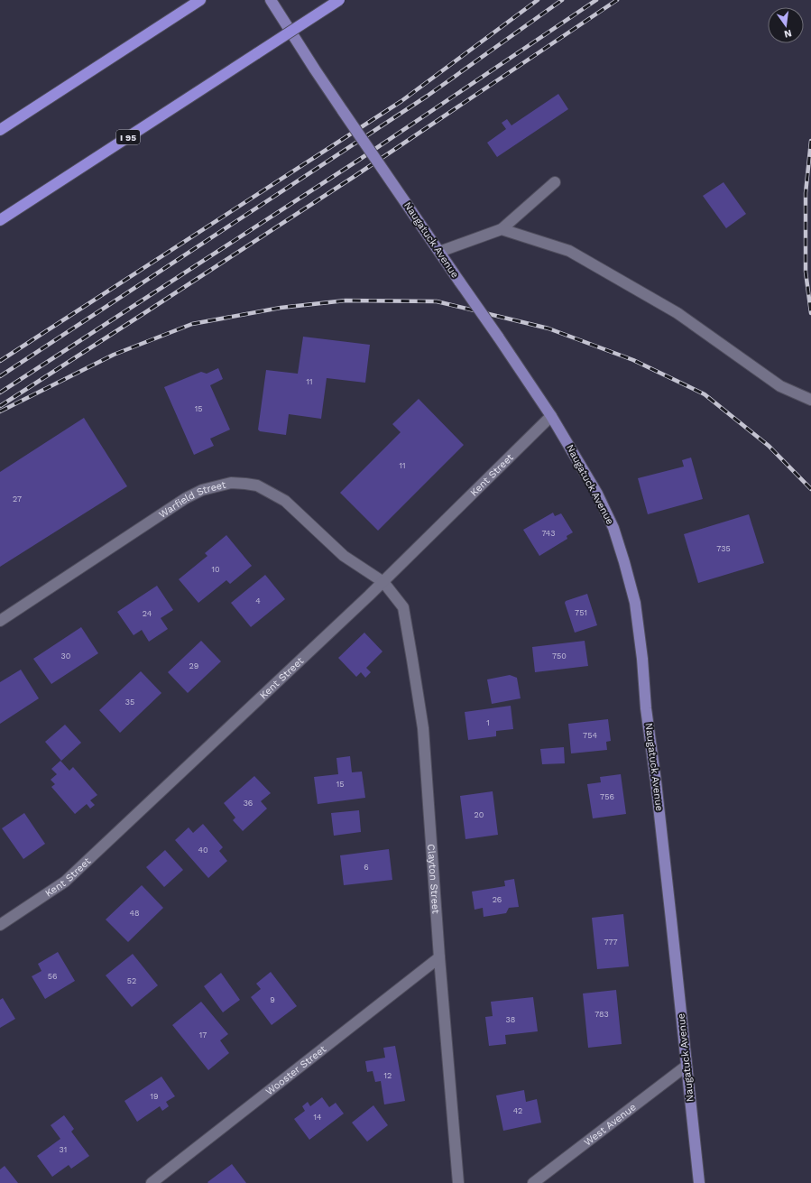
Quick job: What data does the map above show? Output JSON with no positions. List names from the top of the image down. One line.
{"streets":{"highway":["I 95"],"main road":["Naugatuck Avenue"],"street":["Kent Street","Warfield Street","Clayton Street","Wooster Street","West Avenue"]},"crossings":[["Naugatuck Avenue","Kent Street"],["Naugatuck Avenue","West Avenue"],["Kent Street","Warfield Street"],["Kent Street","Clayton Street"],["Warfield Street","Clayton Street"],["Clayton Street","Wooster Street"]],"house_numbers":["11","15","11","27","743","735","10","4","751","24","30","750","29","35","1","754","15","756","36","20","40","6","26","48","777","56","52","9","783","38","17","12","19","42","14","31"],"north":"bottom"}
